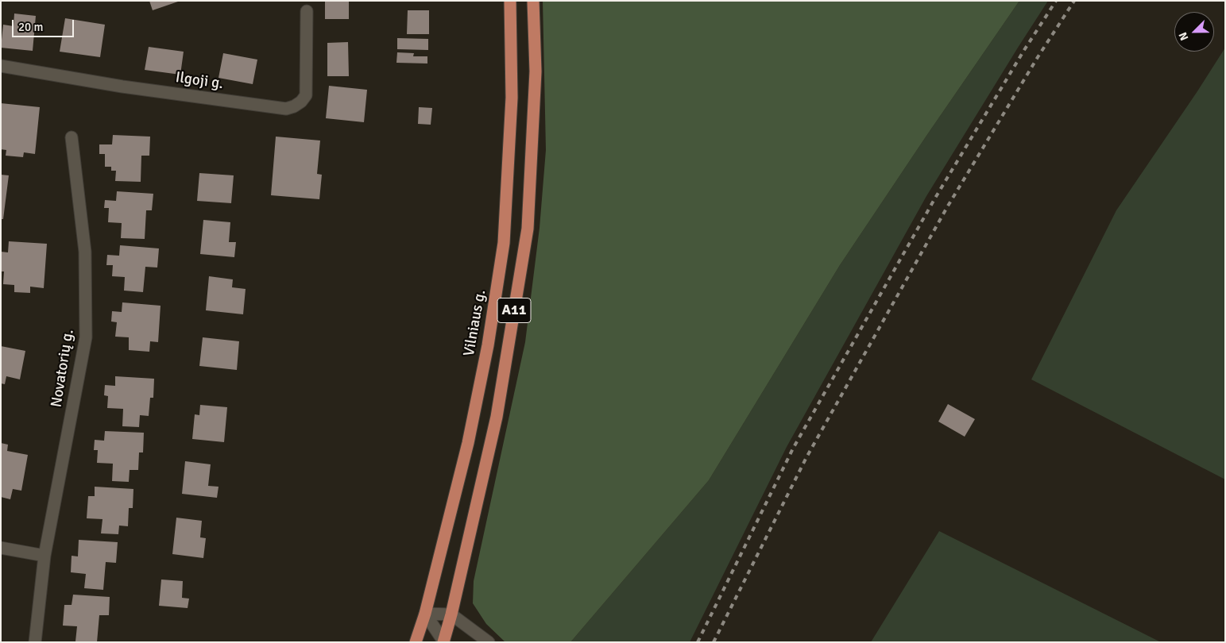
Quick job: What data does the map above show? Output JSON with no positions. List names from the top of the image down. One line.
{"streets":{"highway":["A11","Vilniaus g."],"street":["Ilgoji g.","Novatorių g."]},"scale_bar":"20 m","north":"bottom left"}
